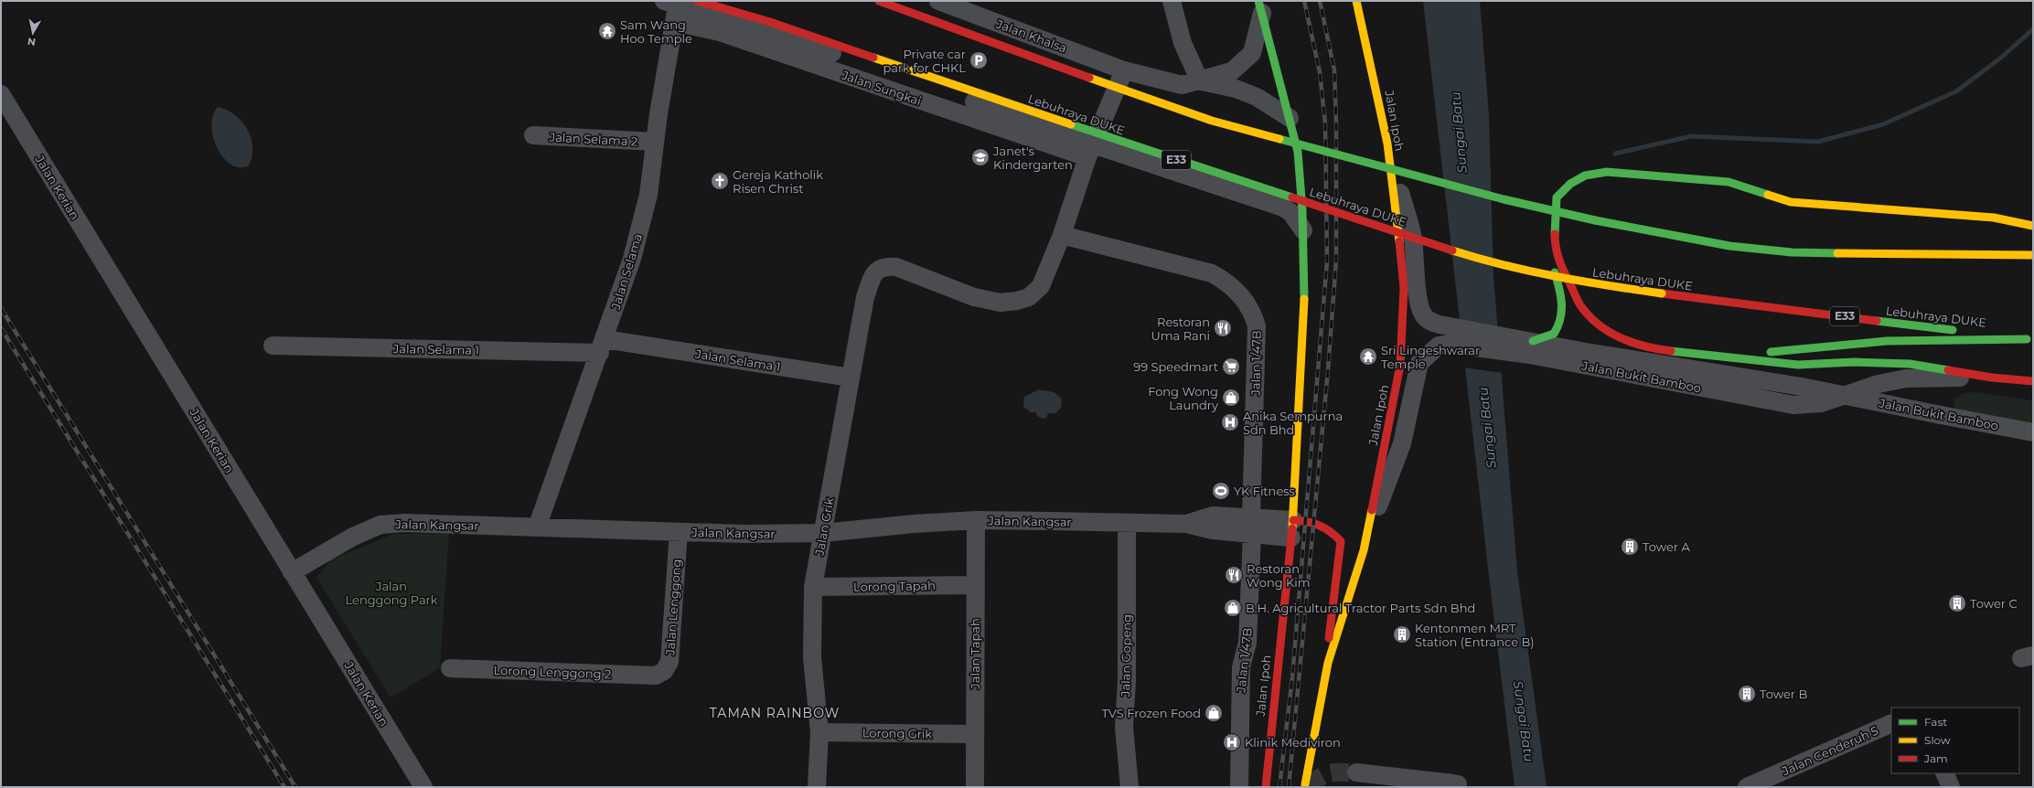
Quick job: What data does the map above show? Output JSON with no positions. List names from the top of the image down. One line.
{"streets":{"main road":["Lebuhraya DUKE","Jalan Ipoh","E33"],"street":["Jalan Khalsa","Jalan Sungkai","Jalan Selama 2","Jalan Kerian","Jalan Selama","Jalan Selama 1","Jalan 1/47B","Jalan Bukit Bamboo","Jalan Kangsar","Jalan Grik","Lorong Tapah","Jalan Lenggong","Jalan Tapah","Jalan Gopeng","Lorong Lenggong 2","Lorong Grik","Jalan Cenderuh 5"]},"crossings":[["Jalan Khalsa","Jalan Ipoh"],["Jalan Sungkai","Jalan Ipoh"],["Jalan Sungkai","Jalan Selama"],["Jalan Ipoh","Jalan Bukit Bamboo"],["Jalan Ipoh","Jalan Kangsar"],["Jalan Selama 2","Jalan Selama"],["Jalan Kerian","Jalan Kangsar"],["Jalan Selama","Jalan Selama 1"],["Jalan Selama","Jalan Kangsar"],["Jalan Selama 1","Jalan Grik"],["Jalan 1/47B","Jalan Kangsar"],["Jalan 1/47B","Jalan Grik"],["Jalan Kangsar","Jalan Grik"],["Jalan Kangsar","Jalan Lenggong"],["Jalan Kangsar","Jalan Tapah"],["Jalan Kangsar","Jalan Gopeng"],["Jalan Grik","Lorong Tapah"],["Jalan Grik","Lorong Grik"],["Lorong Tapah","Jalan Tapah"],["Jalan Lenggong","Lorong Lenggong 2"],["Jalan Tapah","Lorong Grik"]],"districts":["TAMAN RAINBOW"],"water":["Sungai Batu"],"parks":["Jalan Lenggong Park"],"places":{"temple":["Sam Wang Hoo Temple","Sri Lingeshwarar Temple"],"parking":["Private car park for CHKL"],"school or university":["Janet's Kindergarten"],"church":["Gereja Katholik Risen Christ"],"restaurant":["Restoran Uma Rani","Restoran Wong Kim"],"supermarket":["99 Speedmart"],"shop":["Fong Wong Laundry","B.H. Agricultural Tractor Parts Sdn Bhd","TVS Frozen Food"],"hospital":["Anika Sempurna Sdn Bhd","Klinik Mediviron"],"sports":["YK Fitness"],"building":["Tower A","Tower C","Kentonmen MRT Station (Entrance B)","Tower B"]},"legend":["Fast","Slow","Jam"],"north":"bottom"}
